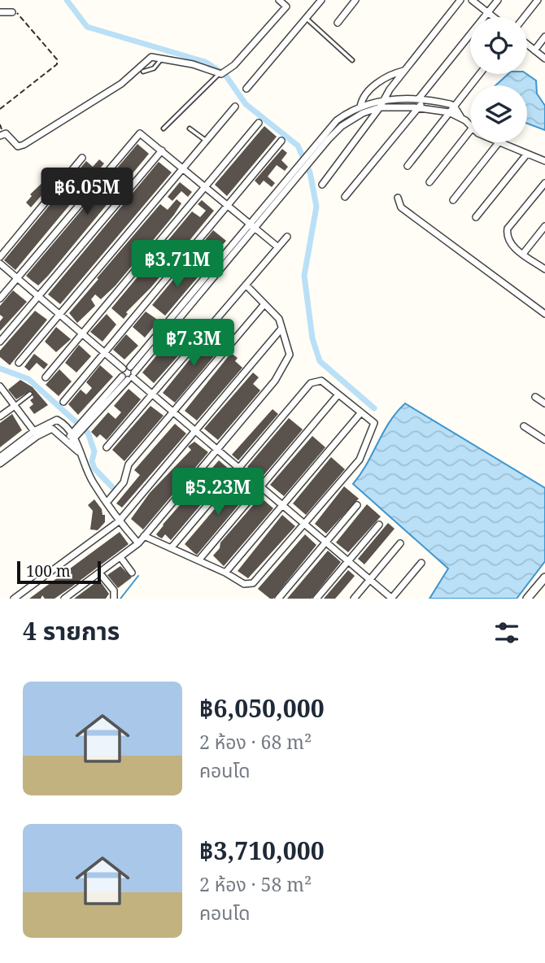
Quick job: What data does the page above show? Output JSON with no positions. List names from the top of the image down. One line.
{"scale_bar":"100 m","page":{"price":["฿6.05M","฿3.71M","฿7.3M","฿5.23M"],"scale":"100 m","heading":"4 รายการ","list":[{"name":"฿6,050,000","note":"2 ห้อง · 68 m² · คอนโด"},{"name":"฿3,710,000","note":"2 ห้อง · 58 m² · คอนโด"}]}}
